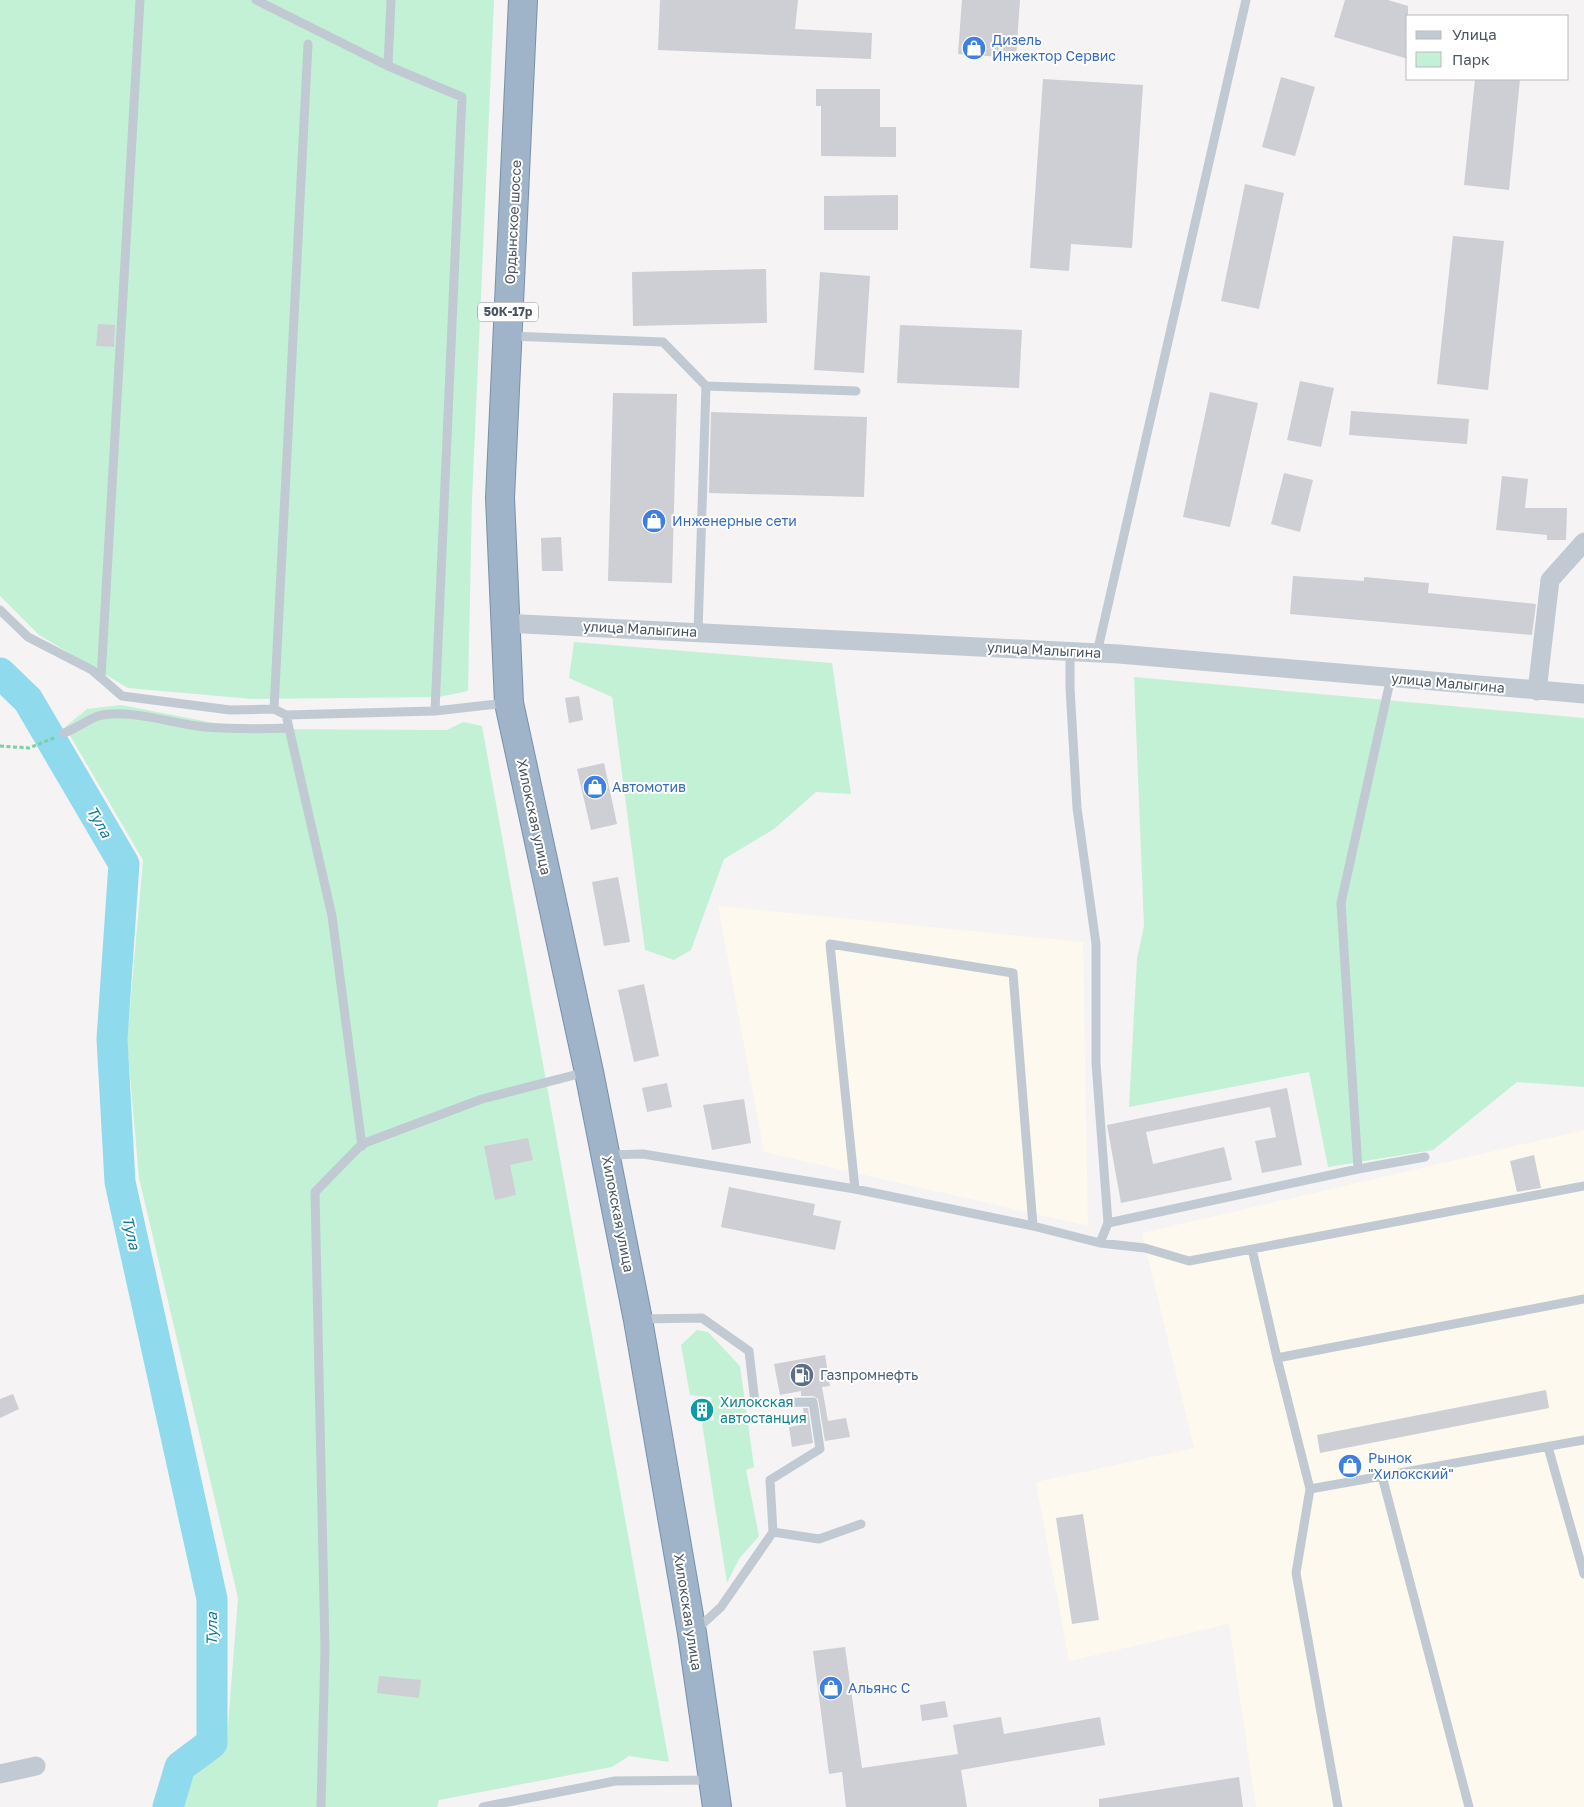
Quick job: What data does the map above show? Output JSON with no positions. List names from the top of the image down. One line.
{"streets":{"highway":["Ордынское шоссе","50К-17р","Хилокская улица"],"street":["улица Малыгина"]},"crossings":[["Ордынское шоссе","улица Малыгина"],["Ордынское шоссе","Хилокская улица"],["улица Малыгина","Хилокская улица"]],"water":["Тула"],"places":{"shop":["Дизель Инжектор Сервис","Инженерные сети","Автомотив","Рынок \"Хилокский\"","Альянс С"],"fuel station":["Газпромнефть"],"building":["Хилокская автостанция"]},"legend":["Улица","Парк"]}
